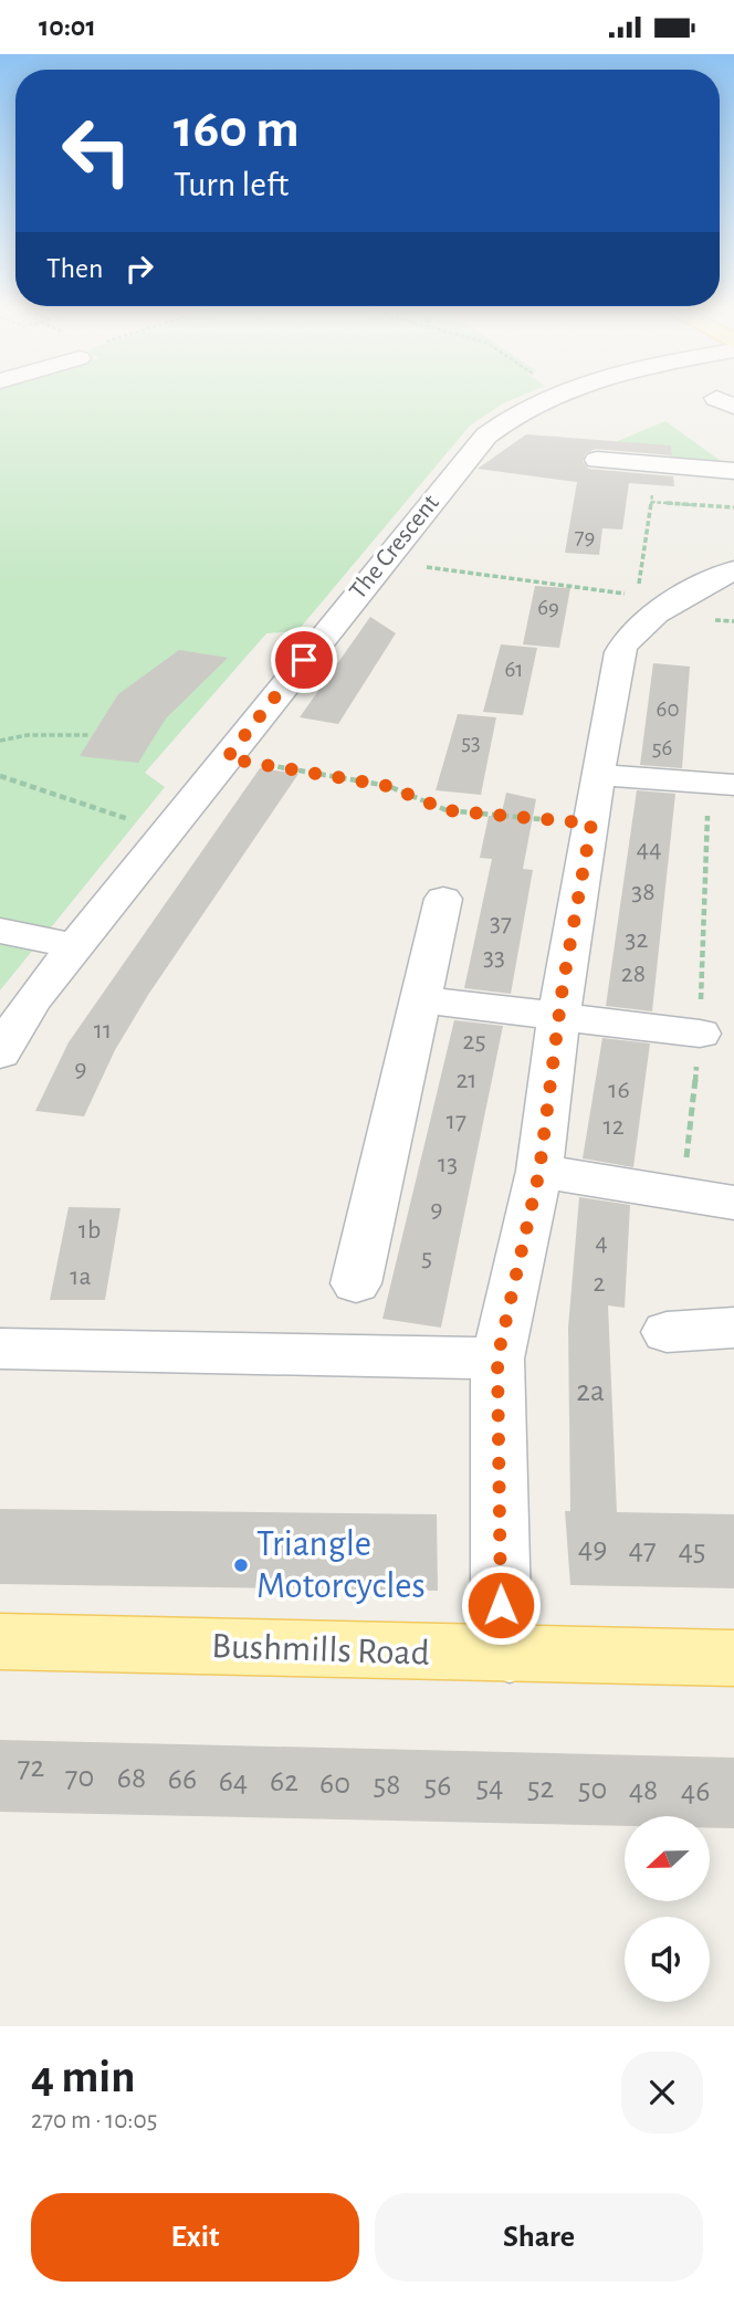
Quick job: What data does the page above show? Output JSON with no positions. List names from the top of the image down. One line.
{"streets":{"main road":["Bushmills Road"],"street":["The Crescent"]},"places":["Triangle Motorcycles"],"house_numbers":["79","69","61","60","53","56","44","38","37","32","33","28","11","25","9","21","16","17","12","13","9","1b","4","5","1a","2","2a","49","47","45","72","70","68","66","64","62","60","58","56","54","52","50","48","46"],"north":"left","page":{"status":"10:01","turn":["160 m","Turn left"],"then":"Then","heading":["4 min","270 m · 10:05"],"buttons":["Exit","Share"]}}
